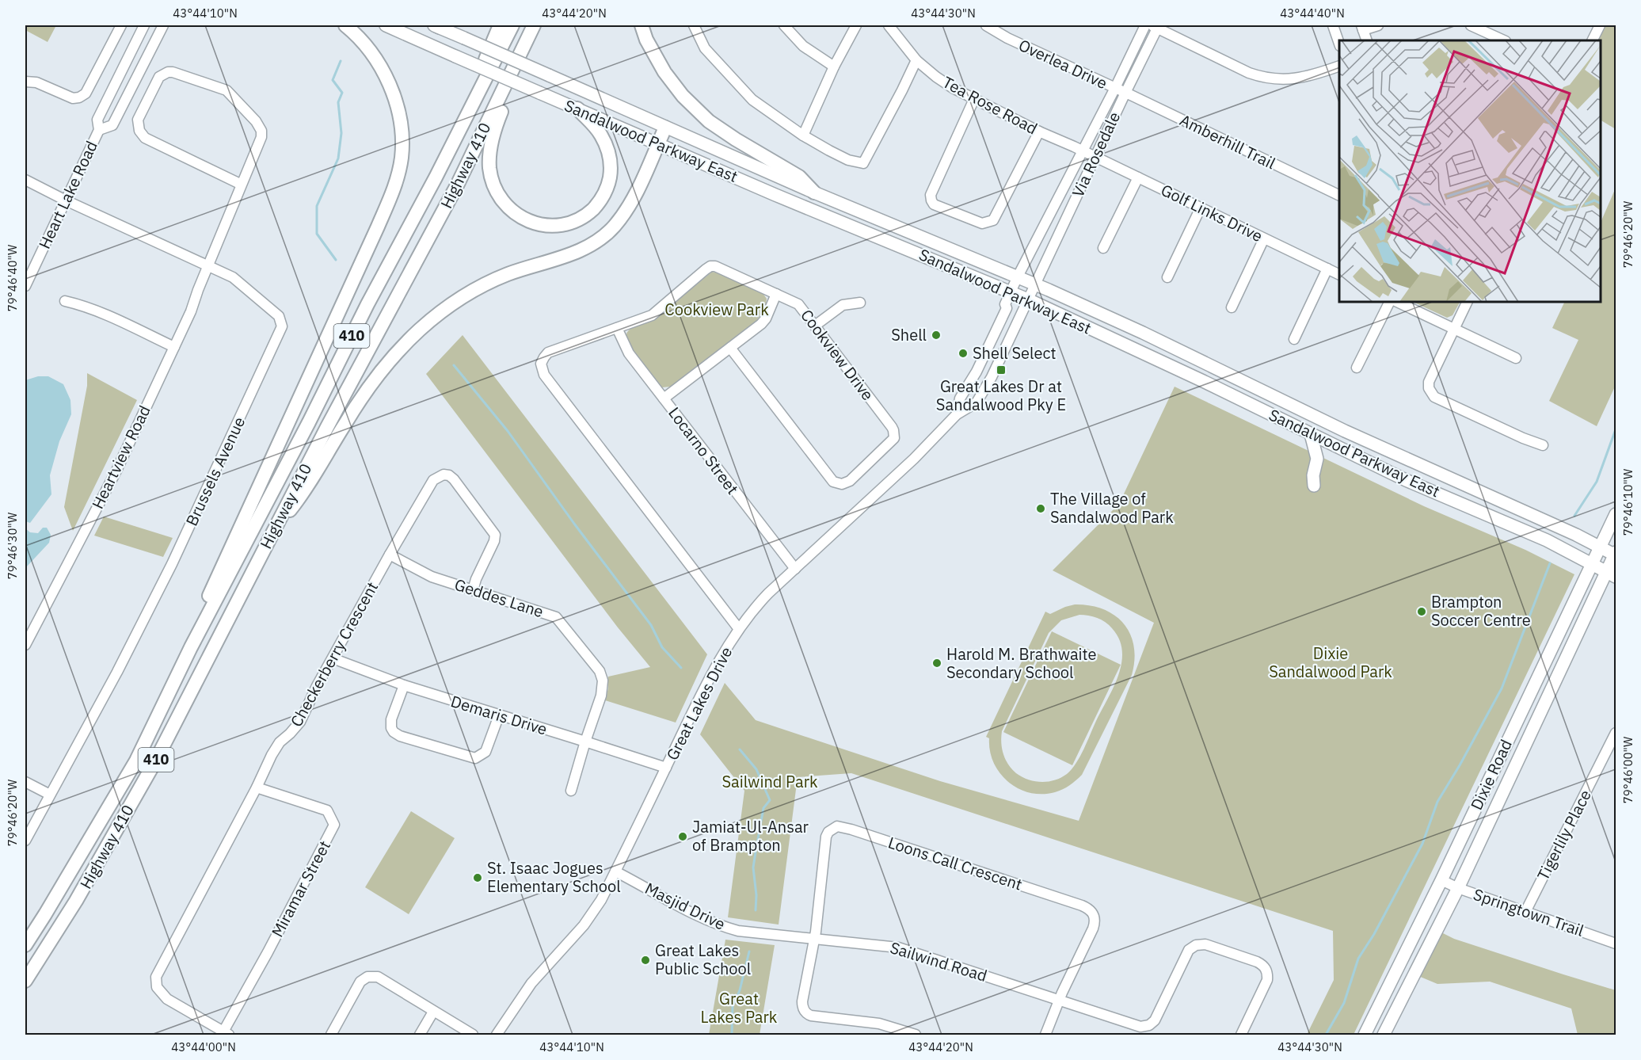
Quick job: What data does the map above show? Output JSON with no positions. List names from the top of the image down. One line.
{"streets":{"highway":["Highway 410","410"],"main road":["Sandalwood Parkway East","Dixie Road"],"street":["Overlea Drive","Tea Rose Road","Amberhill Trail","Via Rosedale","Heart Lake Road","Golf Links Drive","Cookview Drive","Locarno Street","Heartview Road","Brussels Avenue","Geddes Lane","Checkerberry Crescent","Great Lakes Drive","Demaris Drive","Tigerlily Place","Loons Call Crescent","Miramar Street","Masjid Drive","Springtown Trail","Sailwind Road"]},"crossings":[["Overlea Drive","Amberhill Trail"],["Overlea Drive","Via Rosedale"],["Tea Rose Road","Via Rosedale"],["Tea Rose Road","Golf Links Drive"],["Sandalwood Parkway East","Via Rosedale"],["Sandalwood Parkway East","Great Lakes Drive"],["Sandalwood Parkway East","Dixie Road"],["Amberhill Trail","Via Rosedale"],["Via Rosedale","Golf Links Drive"],["Via Rosedale","Great Lakes Drive"],["Heart Lake Road","Brussels Avenue"],["Cookview Drive","Locarno Street"],["Cookview Drive","Great Lakes Drive"],["Locarno Street","Great Lakes Drive"],["Heartview Road","Brussels Avenue"],["Geddes Lane","Checkerberry Crescent"],["Geddes Lane","Demaris Drive"],["Checkerberry Crescent","Demaris Drive"],["Checkerberry Crescent","Miramar Street"],["Great Lakes Drive","Demaris Drive"],["Great Lakes Drive","Masjid Drive"],["Dixie Road","Springtown Trail"],["Tigerlily Place","Springtown Trail"],["Loons Call Crescent","Masjid Drive"],["Loons Call Crescent","Sailwind Road"],["Masjid Drive","Sailwind Road"]],"parks":["Cookview Park","Dixie Sandalwood Park","Sailwind Park","Great Lakes Park"],"places":{"other":["Shell","Shell Select","The Village of Sandalwood Park","Brampton Soccer Centre","Harold M. Brathwaite Secondary School","Jamiat-Ul-Ansar of Brampton","St. Isaac Jogues Elementary School","Great Lakes Public School"],"transit":["Great Lakes Dr at Sandalwood Pky E"]},"coordinates":["43°44'10\"N","43°44'20\"N","43°44'30\"N","43°44'40\"N","79°46'20\"W","79°46'40\"W","79°46'10\"W","79°46'30\"W","79°46'00\"W","43°44'00\"N"]}
